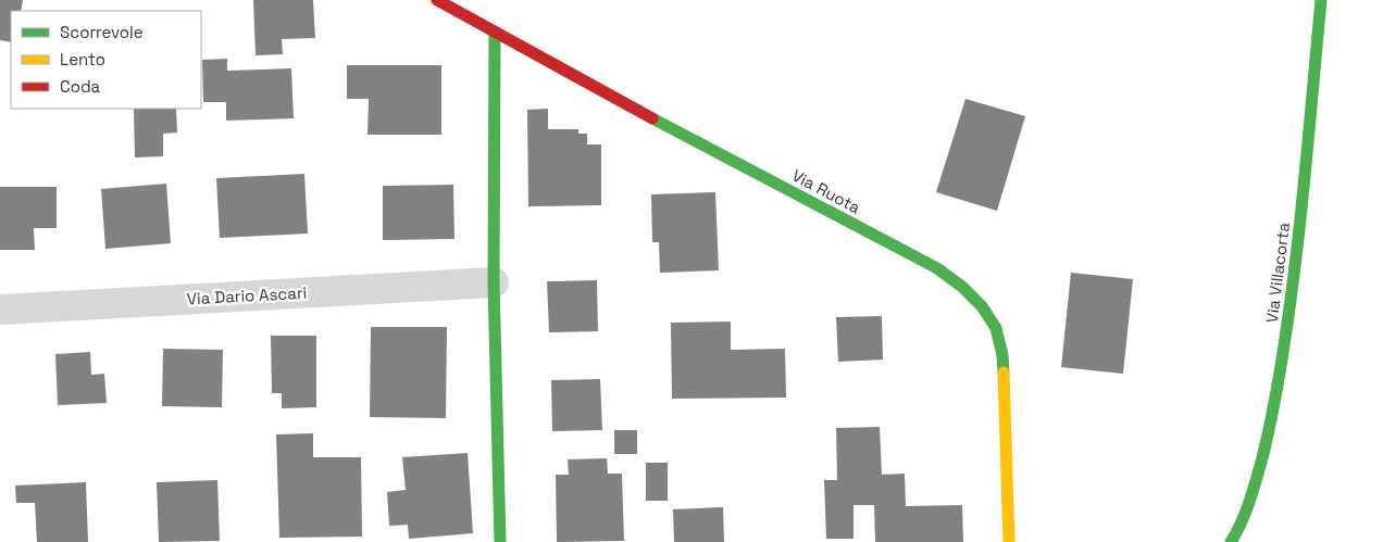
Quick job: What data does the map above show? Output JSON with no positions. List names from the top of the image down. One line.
{"streets":{"street":["Via Ruota","Via Villacorta","Via Dario Ascari"]},"legend":["Scorrevole","Lento","Coda"]}
